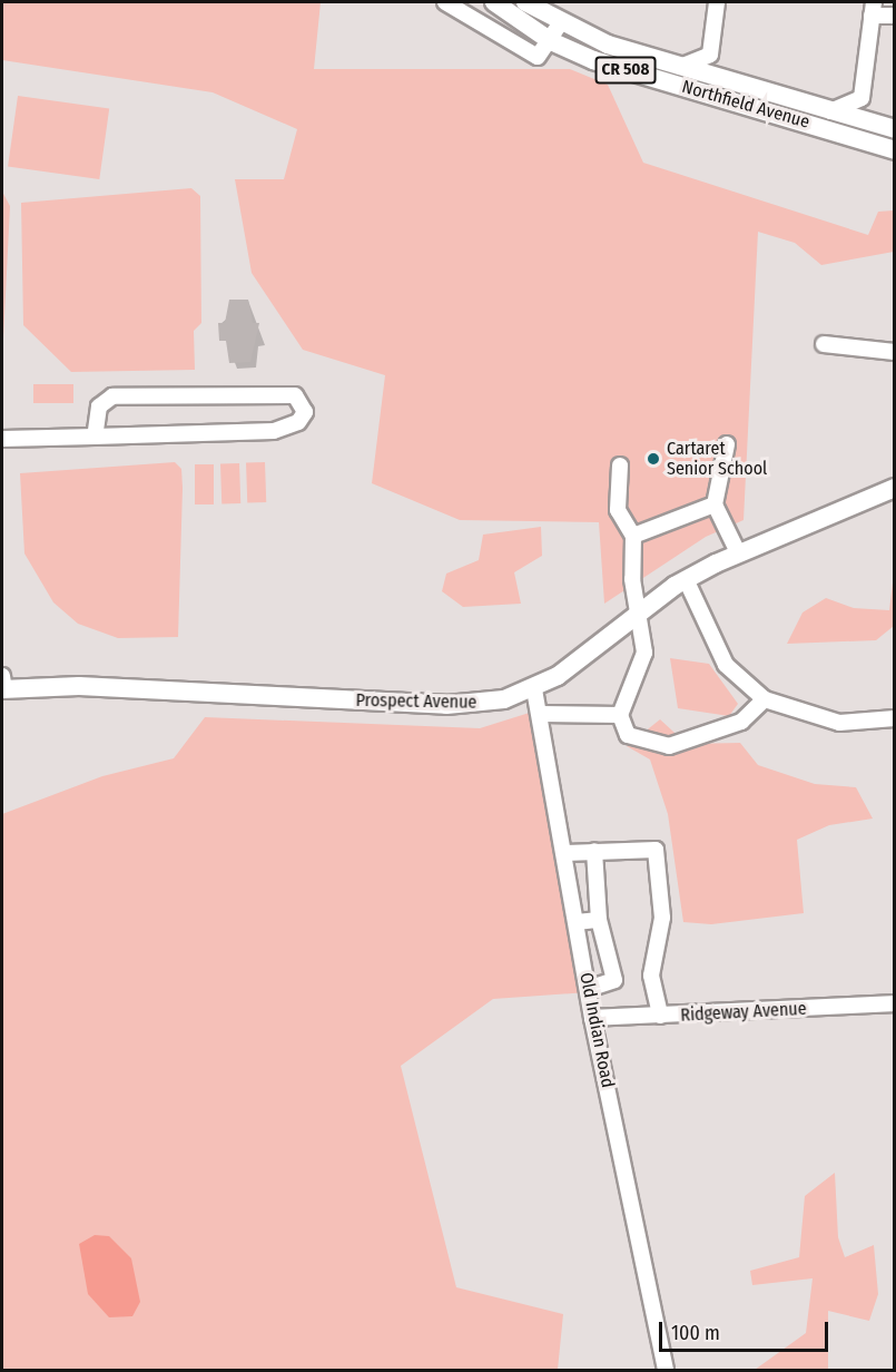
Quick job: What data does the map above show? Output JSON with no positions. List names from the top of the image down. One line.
{"streets":{"main road":["CR 508","Northfield Avenue","Prospect Avenue"],"street":["Ridgeway Avenue","Old Indian Road"]},"crossings":[["Prospect Avenue","Old Indian Road"],["Ridgeway Avenue","Old Indian Road"]],"places":["Cartaret Senior School"],"scale_bar":"100 m"}
